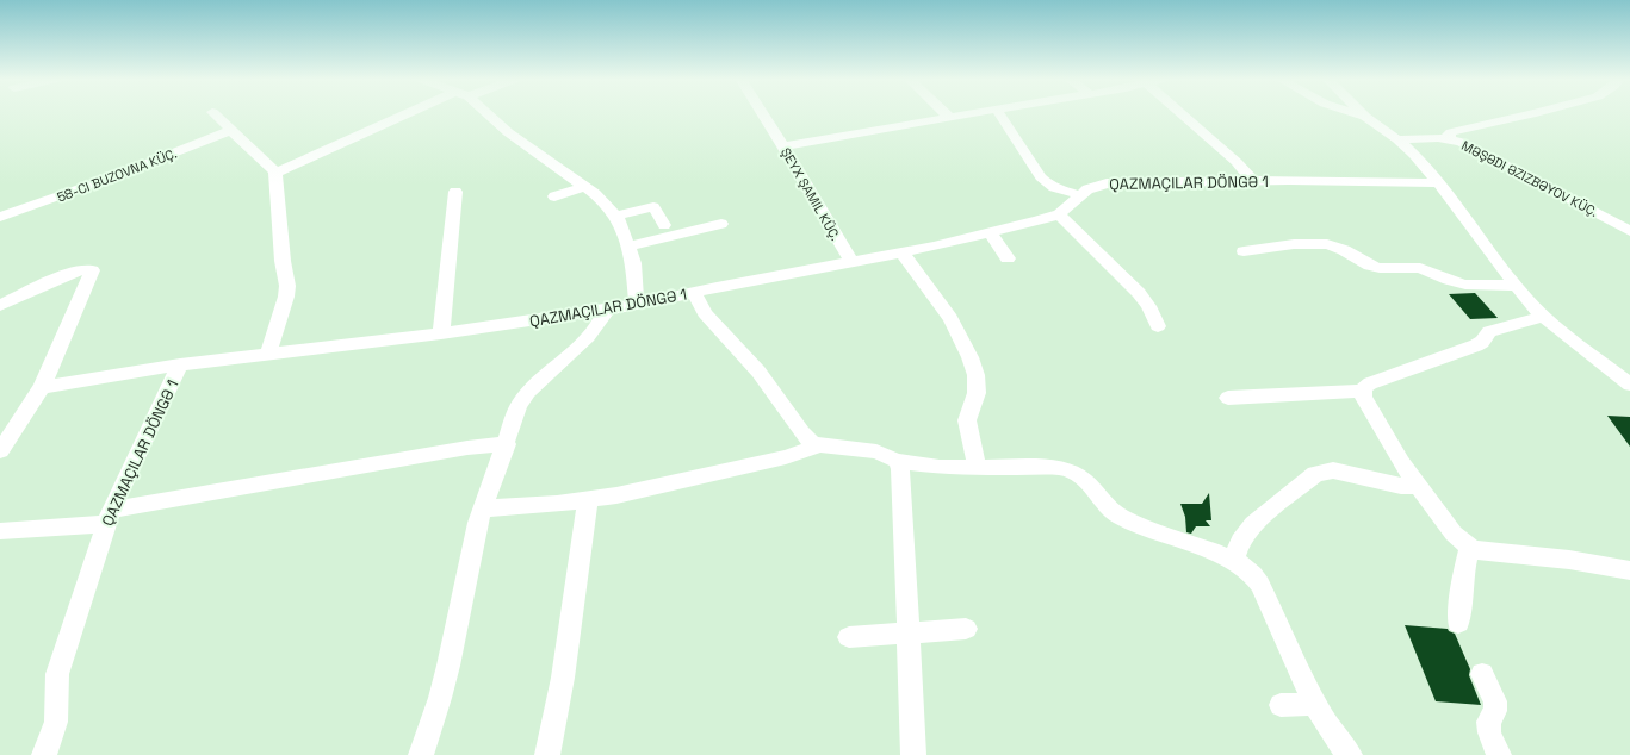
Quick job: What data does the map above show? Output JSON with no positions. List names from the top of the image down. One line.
{"streets":{"street":["58-CI BUZOVNA KÜÇ.","MƏŞƏDI ƏZIZBƏYOV KÜÇ.","ŞEYX ŞAMIL KÜÇ."]}}
